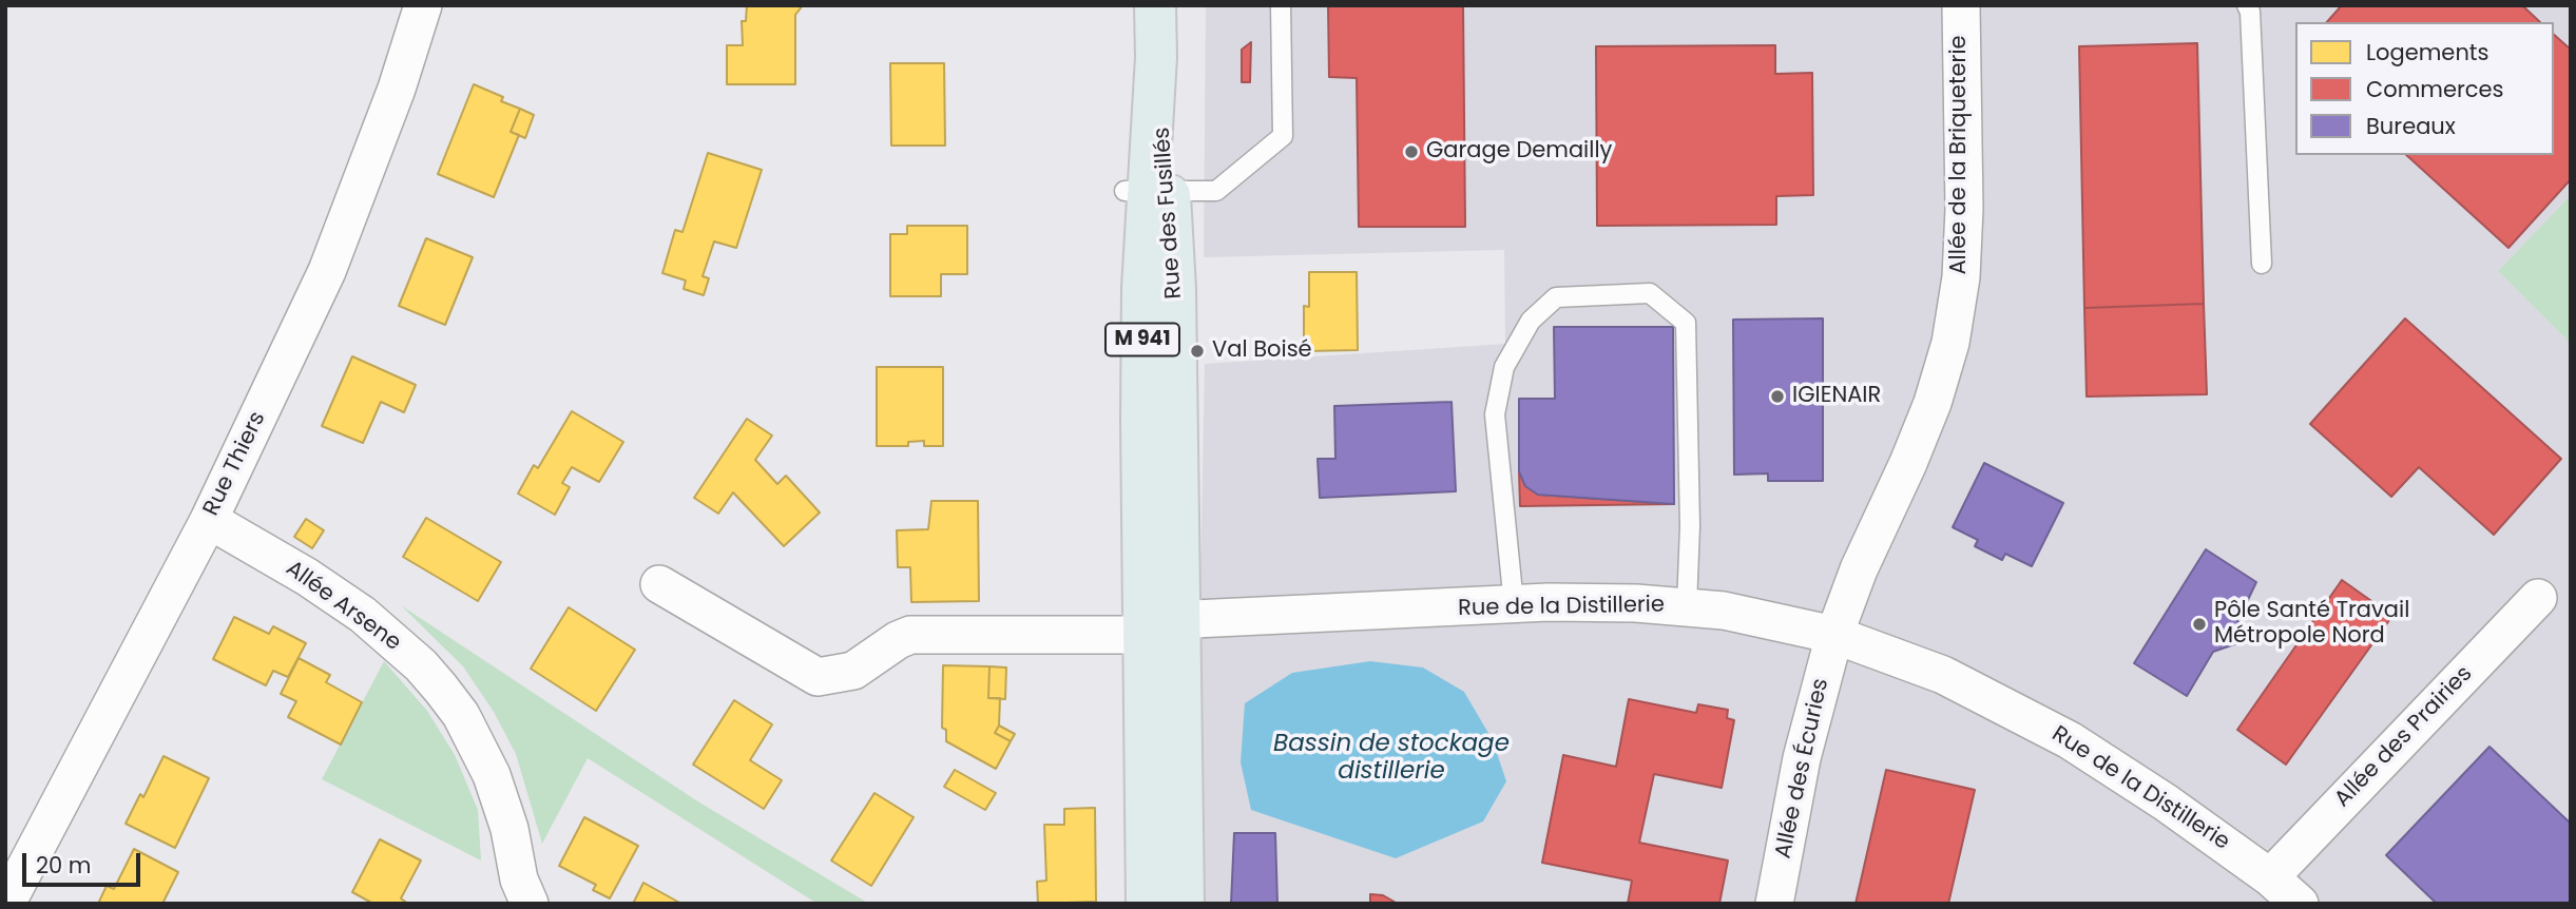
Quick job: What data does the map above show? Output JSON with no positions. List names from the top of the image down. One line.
{"streets":{"main road":["Rue des Fusillés","M 941"],"street":["Allée de la Briqueterie","Rue Thiers","Allée Arsene","Rue de la Distillerie","Allée des Prairies","Allée des Écuries"]},"crossings":[["Allée de la Briqueterie","Rue de la Distillerie"],["Allée de la Briqueterie","Allée des Écuries"],["Rue des Fusillés","Rue de la Distillerie"],["Rue Thiers","Allée Arsene"],["Rue de la Distillerie","Allée des Prairies"],["Rue de la Distillerie","Allée des Écuries"]],"water":["Bassin de stockage distillerie"],"places":["Garage Demailly","Val Boisé","IGIENAIR","Pôle Santé Travail Métropole Nord"],"legend":["Logements","Commerces","Bureaux"],"scale_bar":"20 m"}
